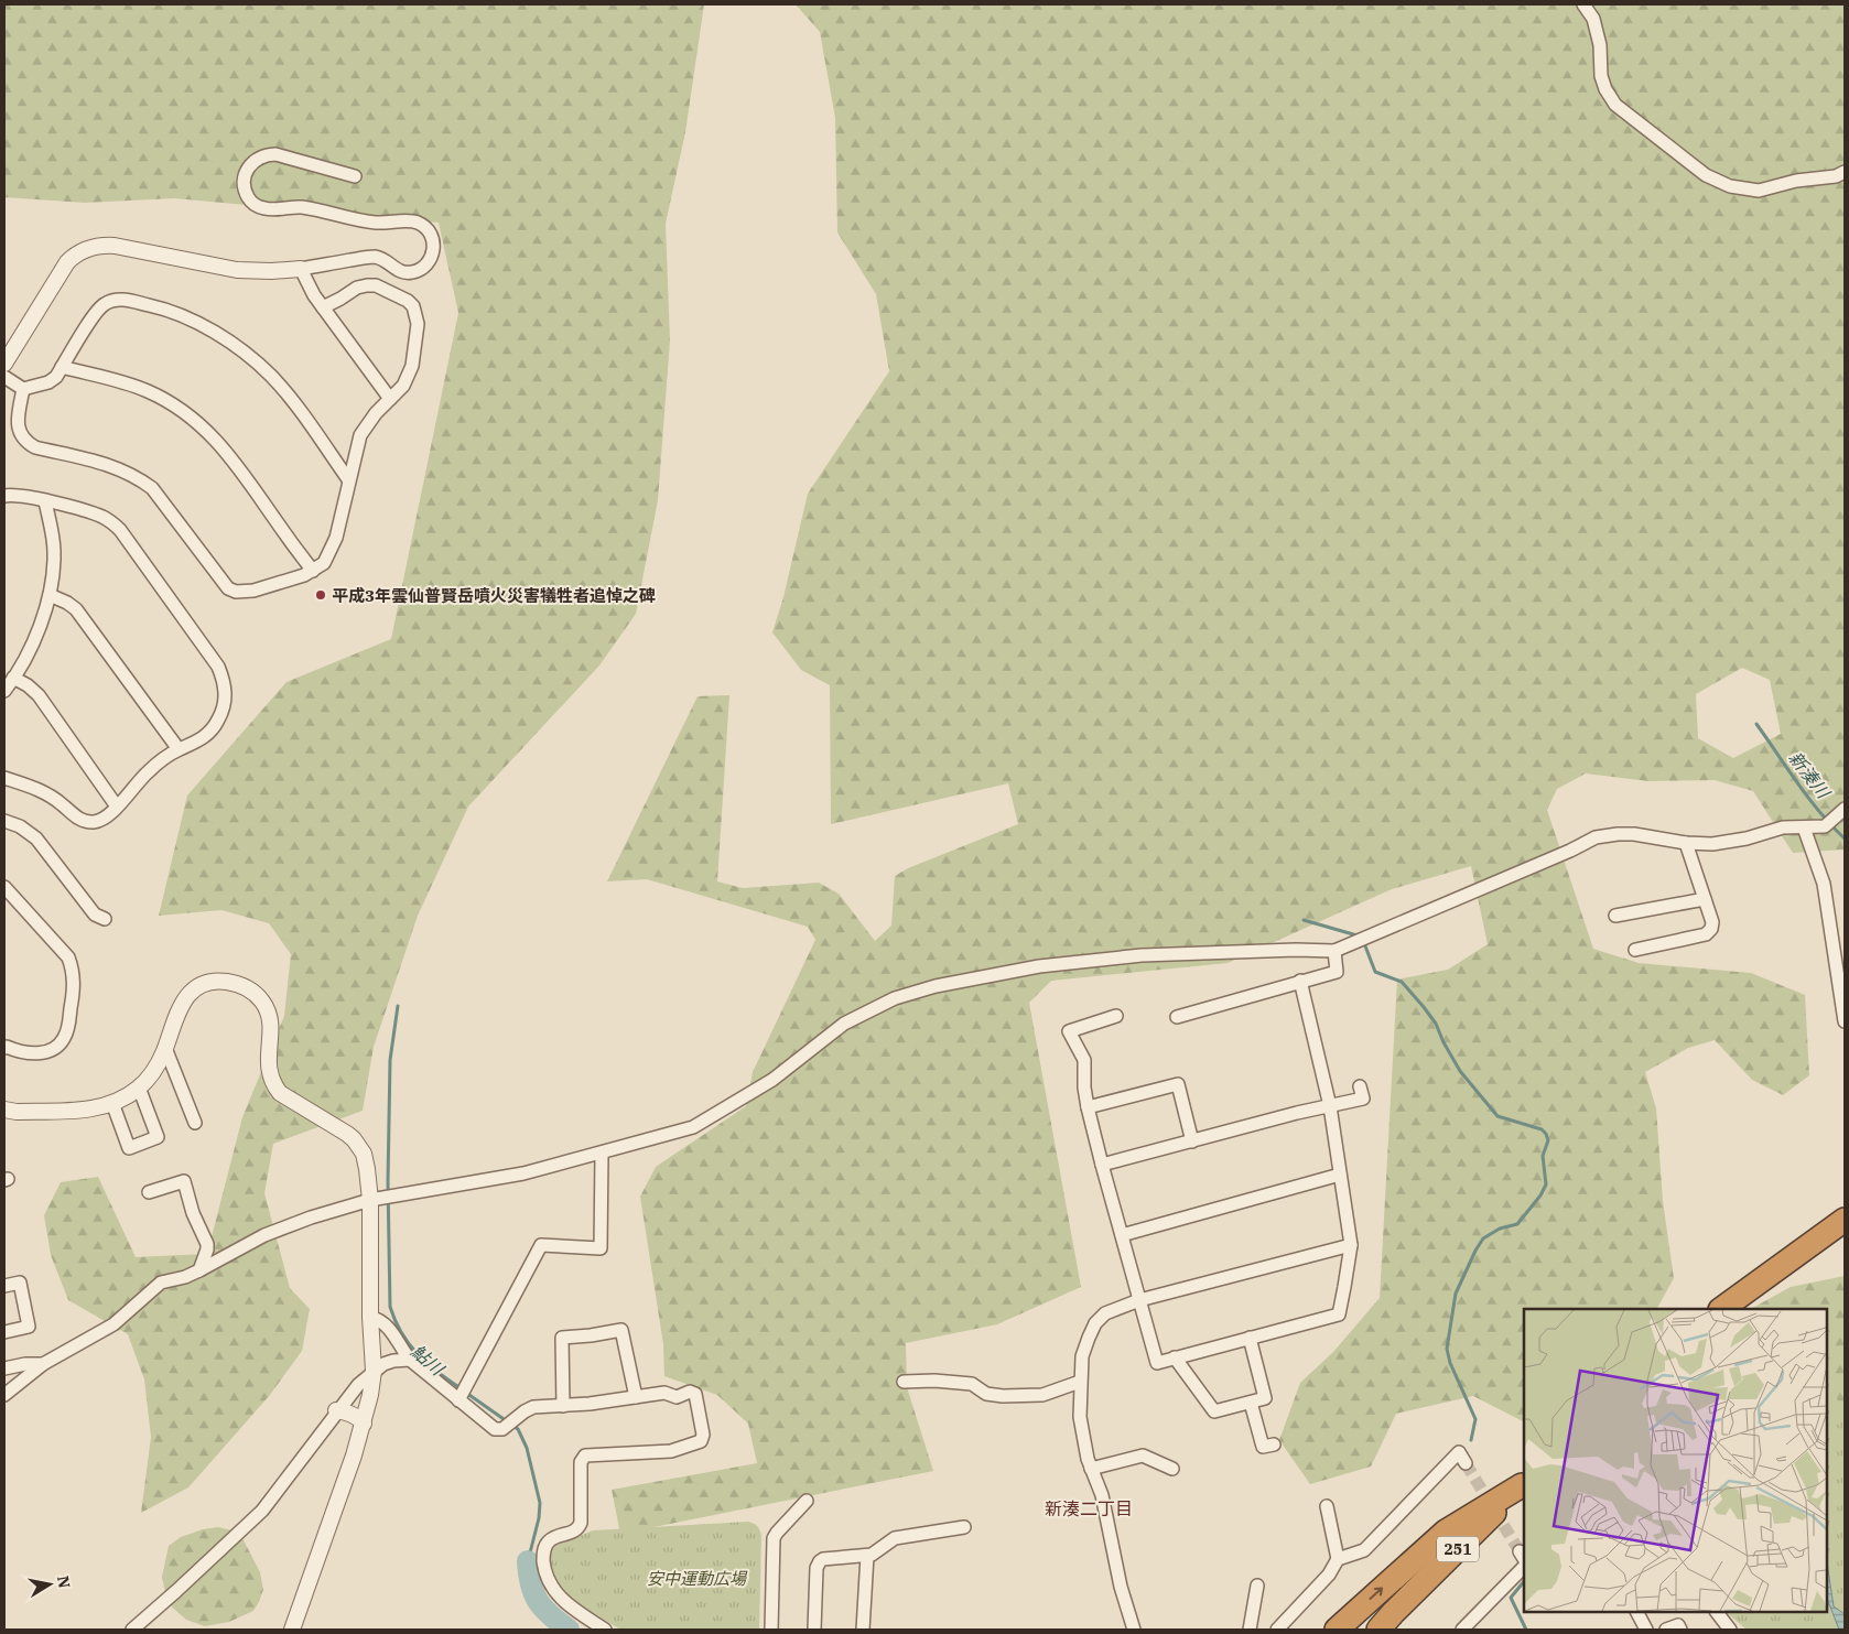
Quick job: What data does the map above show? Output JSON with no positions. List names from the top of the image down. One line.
{"streets":{"highway":["251"]},"districts":["新湊二丁目"],"water":["新湊川","鮎川"],"parks":["安中運動広場"],"places":["平成3年雲仙普賢岳噴火災害犠牲者追悼之碑"],"north":"right"}
